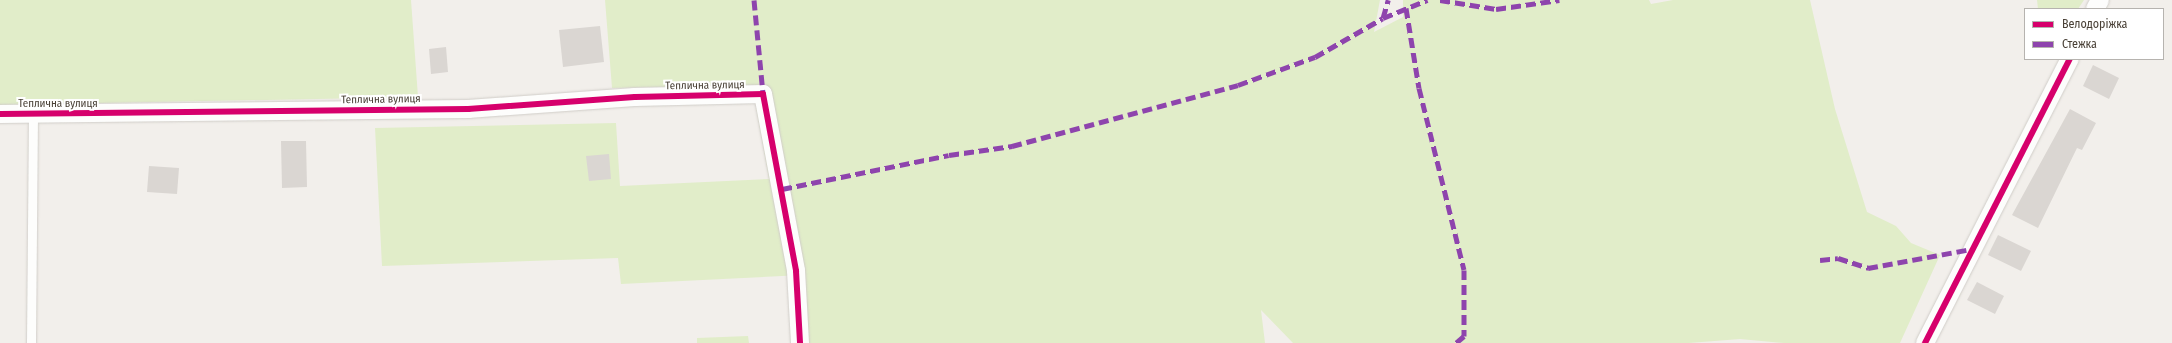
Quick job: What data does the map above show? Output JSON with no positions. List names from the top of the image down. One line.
{"streets":{"street":["Теплична вулиця"]},"legend":["Велодоріжка","Стежка"]}
